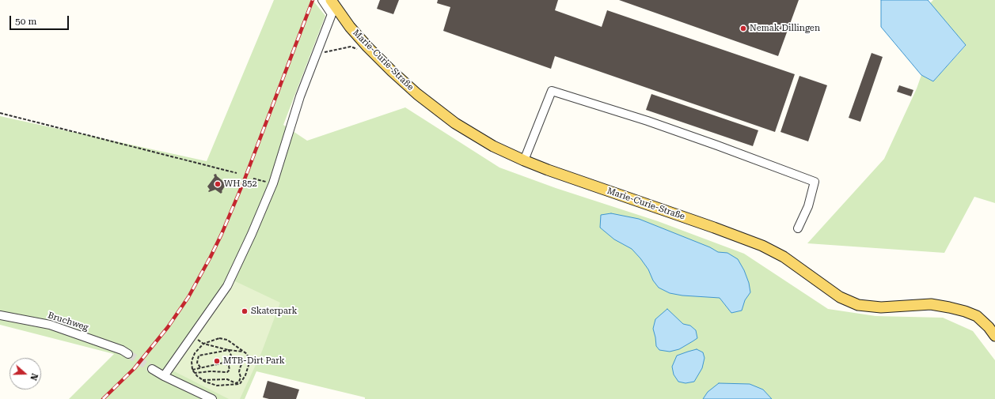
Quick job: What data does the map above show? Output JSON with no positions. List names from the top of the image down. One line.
{"streets":{"main road":["Marie-Curie-Straße"],"street":["Bruchweg"]},"places":["Nemak Dillingen","WH 852","Skaterpark","MTB-Dirt Park"],"scale_bar":"50 m","north":"right"}
